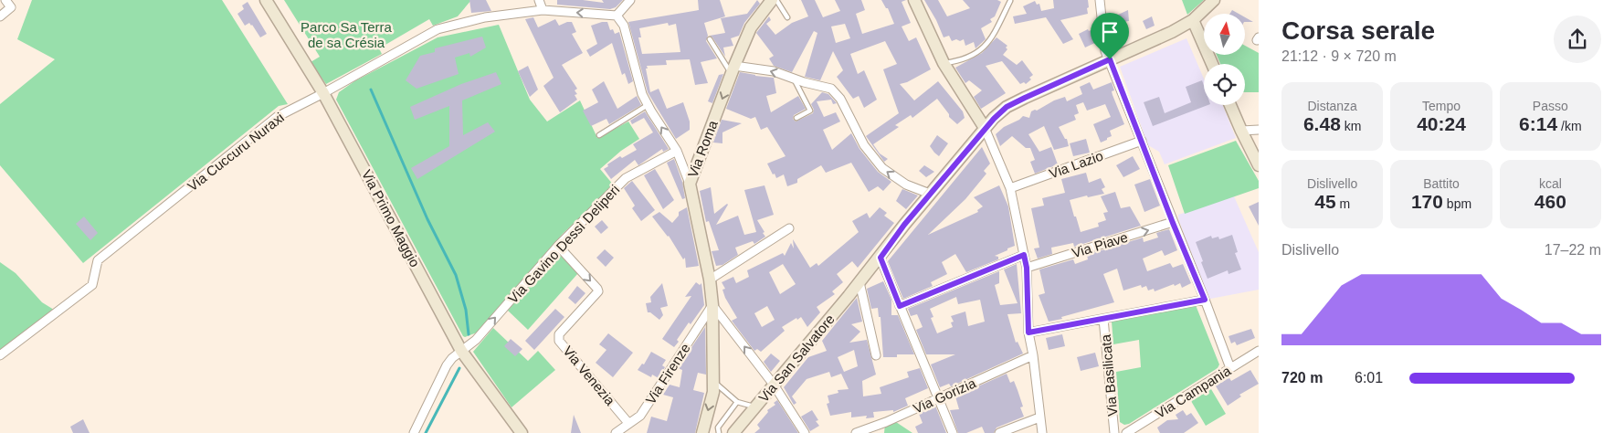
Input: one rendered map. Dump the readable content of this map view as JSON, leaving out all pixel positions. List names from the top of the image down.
{
  "streets": {
    "street": [
      "Via Roma",
      "Via Cuccuru Nuraxi",
      "Via Lazio",
      "Via Primo Maggio",
      "Via Gavino Dessì Deliperi",
      "Via Piave",
      "Via San Salvatore",
      "Via Firenze",
      "Via Venezia",
      "Via Basilicata",
      "Via Campania",
      "Via Gorizia"
    ]
  },
  "crossings": [
    ["Via Roma", "Via Firenze"],
    ["Via Cuccuru Nuraxi", "Via Primo Maggio"],
    ["Via Primo Maggio", "Via Gavino Dessì Deliperi"],
    ["Via Gavino Dessì Deliperi", "Via Venezia"],
    ["Via Firenze", "Via Venezia"]
  ],
  "one_way": ["Via Roma", "Via Gavino Dessì Deliperi", "Via Venezia"],
  "parks": ["Parco Sa Terra de sa Crésia"],
  "north": "top",
  "page": {
    "heading": ["Corsa serale", "21:12 · 9 × 720 m"],
    "stats": [
      ["Distanza", "6.48 km"],
      ["Tempo", "40:24"],
      ["Passo", "6:14 /km"],
      ["Dislivello", "45 m"],
      ["Battito", "170 bpm"],
      ["kcal", "460"]
    ],
    "chart": ["Dislivello", "17–22 m"],
    "list": [
      {
        "name": "720 m",
        "note": "6:01"
      }
    ]
  }
}
